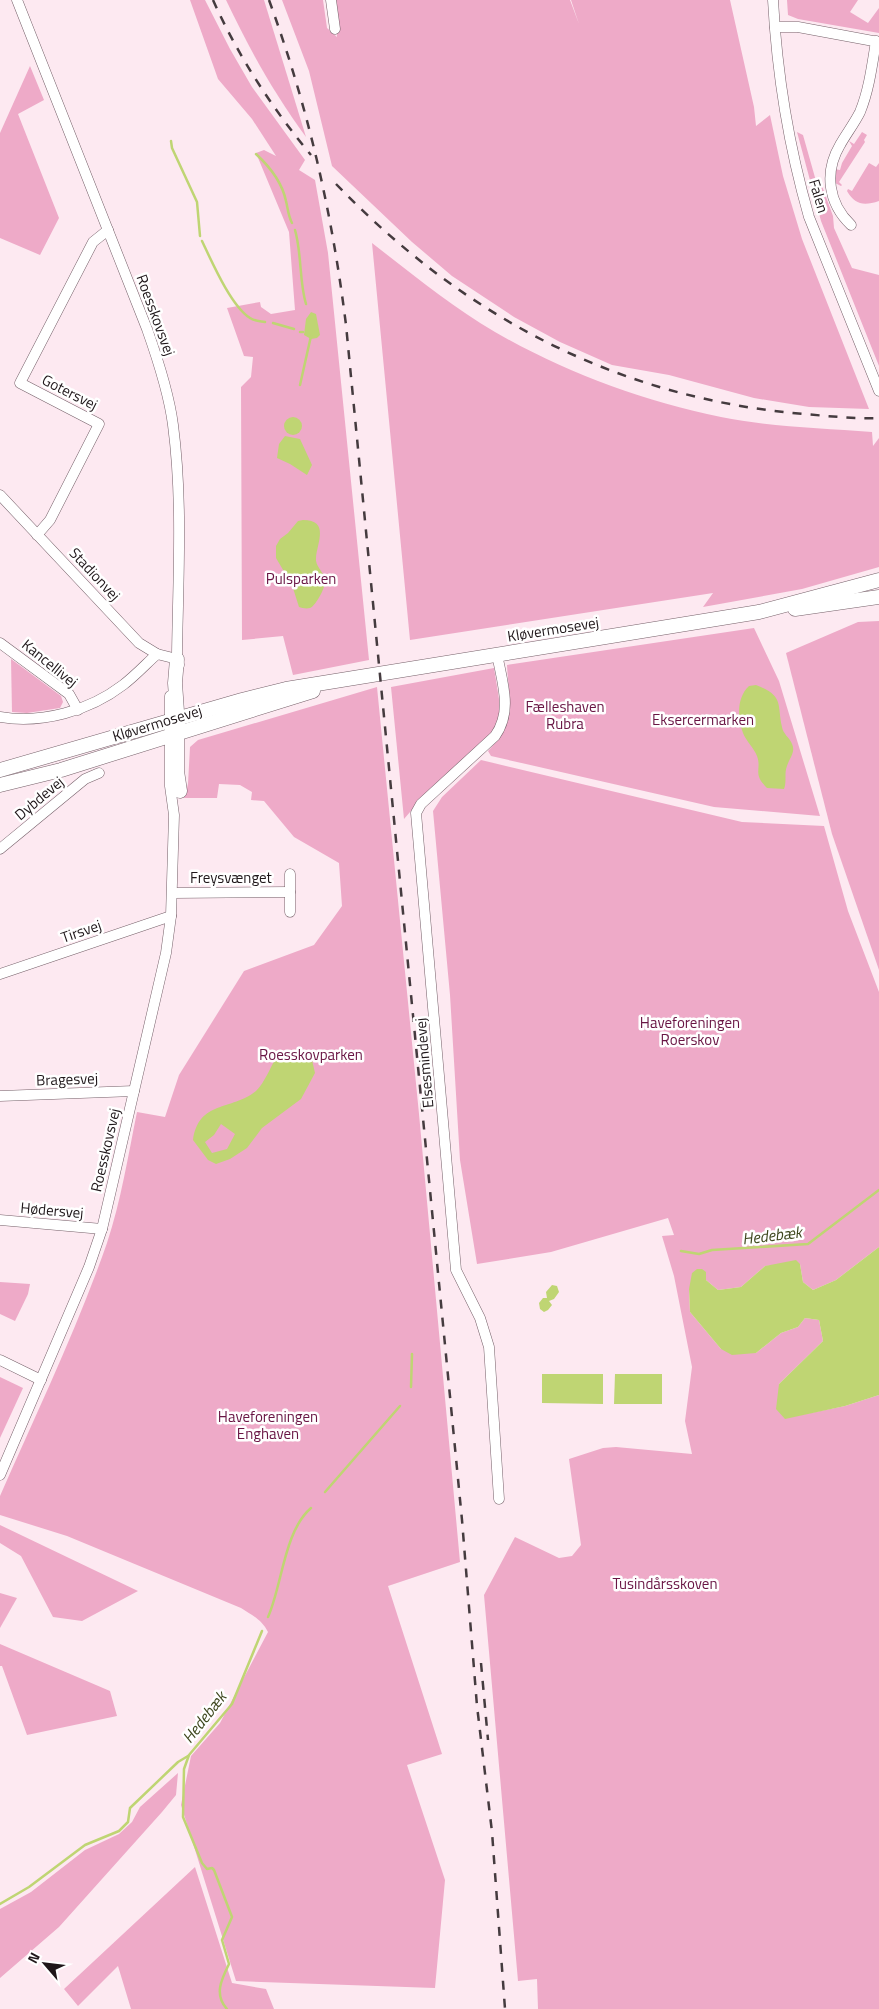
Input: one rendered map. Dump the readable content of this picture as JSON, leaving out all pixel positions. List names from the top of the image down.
{
  "streets": {
    "main road": ["Kløvermosevej"],
    "street": [
      "Falen",
      "Roesskovsvej",
      "Gotersvej",
      "Stadionvej",
      "Kancellivej",
      "Dybdevej",
      "Freysvænget",
      "Tirsvej",
      "Elsesmindevej",
      "Bragesvej",
      "Hødersvej"
    ]
  },
  "crossings": [
    ["Roesskovsvej", "Gotersvej"],
    ["Roesskovsvej", "Stadionvej"],
    ["Roesskovsvej", "Kløvermosevej"],
    ["Roesskovsvej", "Freysvænget"],
    ["Roesskovsvej", "Tirsvej"],
    ["Roesskovsvej", "Bragesvej"],
    ["Roesskovsvej", "Hødersvej"],
    ["Gotersvej", "Stadionvej"],
    ["Kløvermosevej", "Elsesmindevej"]
  ],
  "water": ["Hedebæk"],
  "parks": [
    "Pulsparken",
    "Fælleshaven Rubra",
    "Eksercermarken",
    "Haveforeningen Roerskov",
    "Roesskovparken",
    "Haveforeningen Enghaven",
    "Tusindårsskoven"
  ],
  "north": "top left"
}
